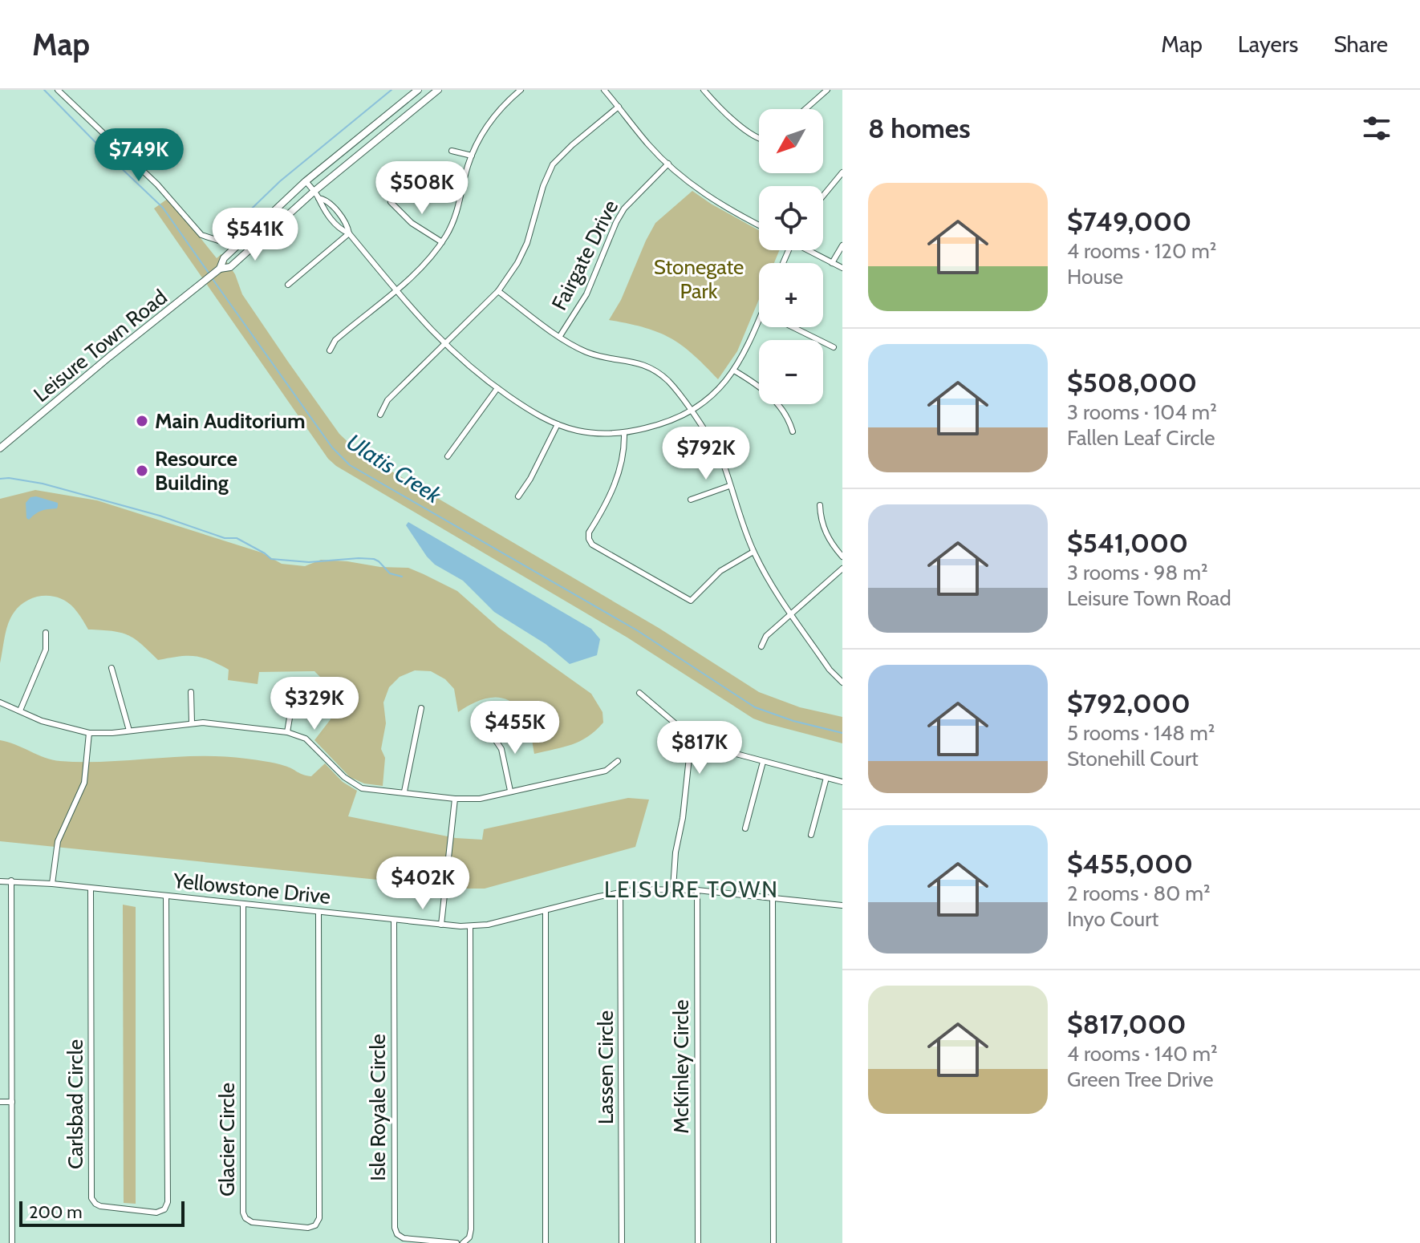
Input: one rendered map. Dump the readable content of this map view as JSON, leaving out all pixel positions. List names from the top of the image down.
{
  "streets": {
    "main road": ["Leisure Town Road"],
    "street": [
      "Fairgate Drive",
      "Yellowstone Drive",
      "McKinley Circle",
      "Lassen Circle",
      "Carlsbad Circle",
      "Isle Royale Circle",
      "Glacier Circle"
    ]
  },
  "crossings": [
    ["Yellowstone Drive", "McKinley Circle"],
    ["Yellowstone Drive", "Lassen Circle"],
    ["Yellowstone Drive", "Carlsbad Circle"],
    ["Yellowstone Drive", "Isle Royale Circle"],
    ["Yellowstone Drive", "Glacier Circle"]
  ],
  "districts": ["LEISURE TOWN"],
  "water": ["Ulatis Creek"],
  "parks": ["Stonegate Park"],
  "places": ["Main Auditorium", "Resource Building"],
  "scale_bar": "200 m",
  "north": "bottom left",
  "page": {
    "header": "Map",
    "nav": ["Map", "Layers", "Share"],
    "heading": "8 homes",
    "map_buttons": ["+", "−"],
    "price": [
      "$749K",
      "$508K",
      "$541K",
      "$792K",
      "$329K",
      "$455K",
      "$817K",
      "$402K"
    ],
    "list": [
      {
        "name": "$749,000",
        "note": "4 rooms · 120 m² · House"
      },
      {
        "name": "$508,000",
        "note": "3 rooms · 104 m² · Fallen Leaf Circle"
      },
      {
        "name": "$541,000",
        "note": "3 rooms · 98 m² · Leisure Town Road"
      },
      {
        "name": "$792,000",
        "note": "5 rooms · 148 m² · Stonehill Court"
      },
      {
        "name": "$455,000",
        "note": "2 rooms · 80 m² · Inyo Court"
      },
      {
        "name": "$817,000",
        "note": "4 rooms · 140 m² · Green Tree Drive"
      }
    ],
    "scale": "200 m"
  }
}
